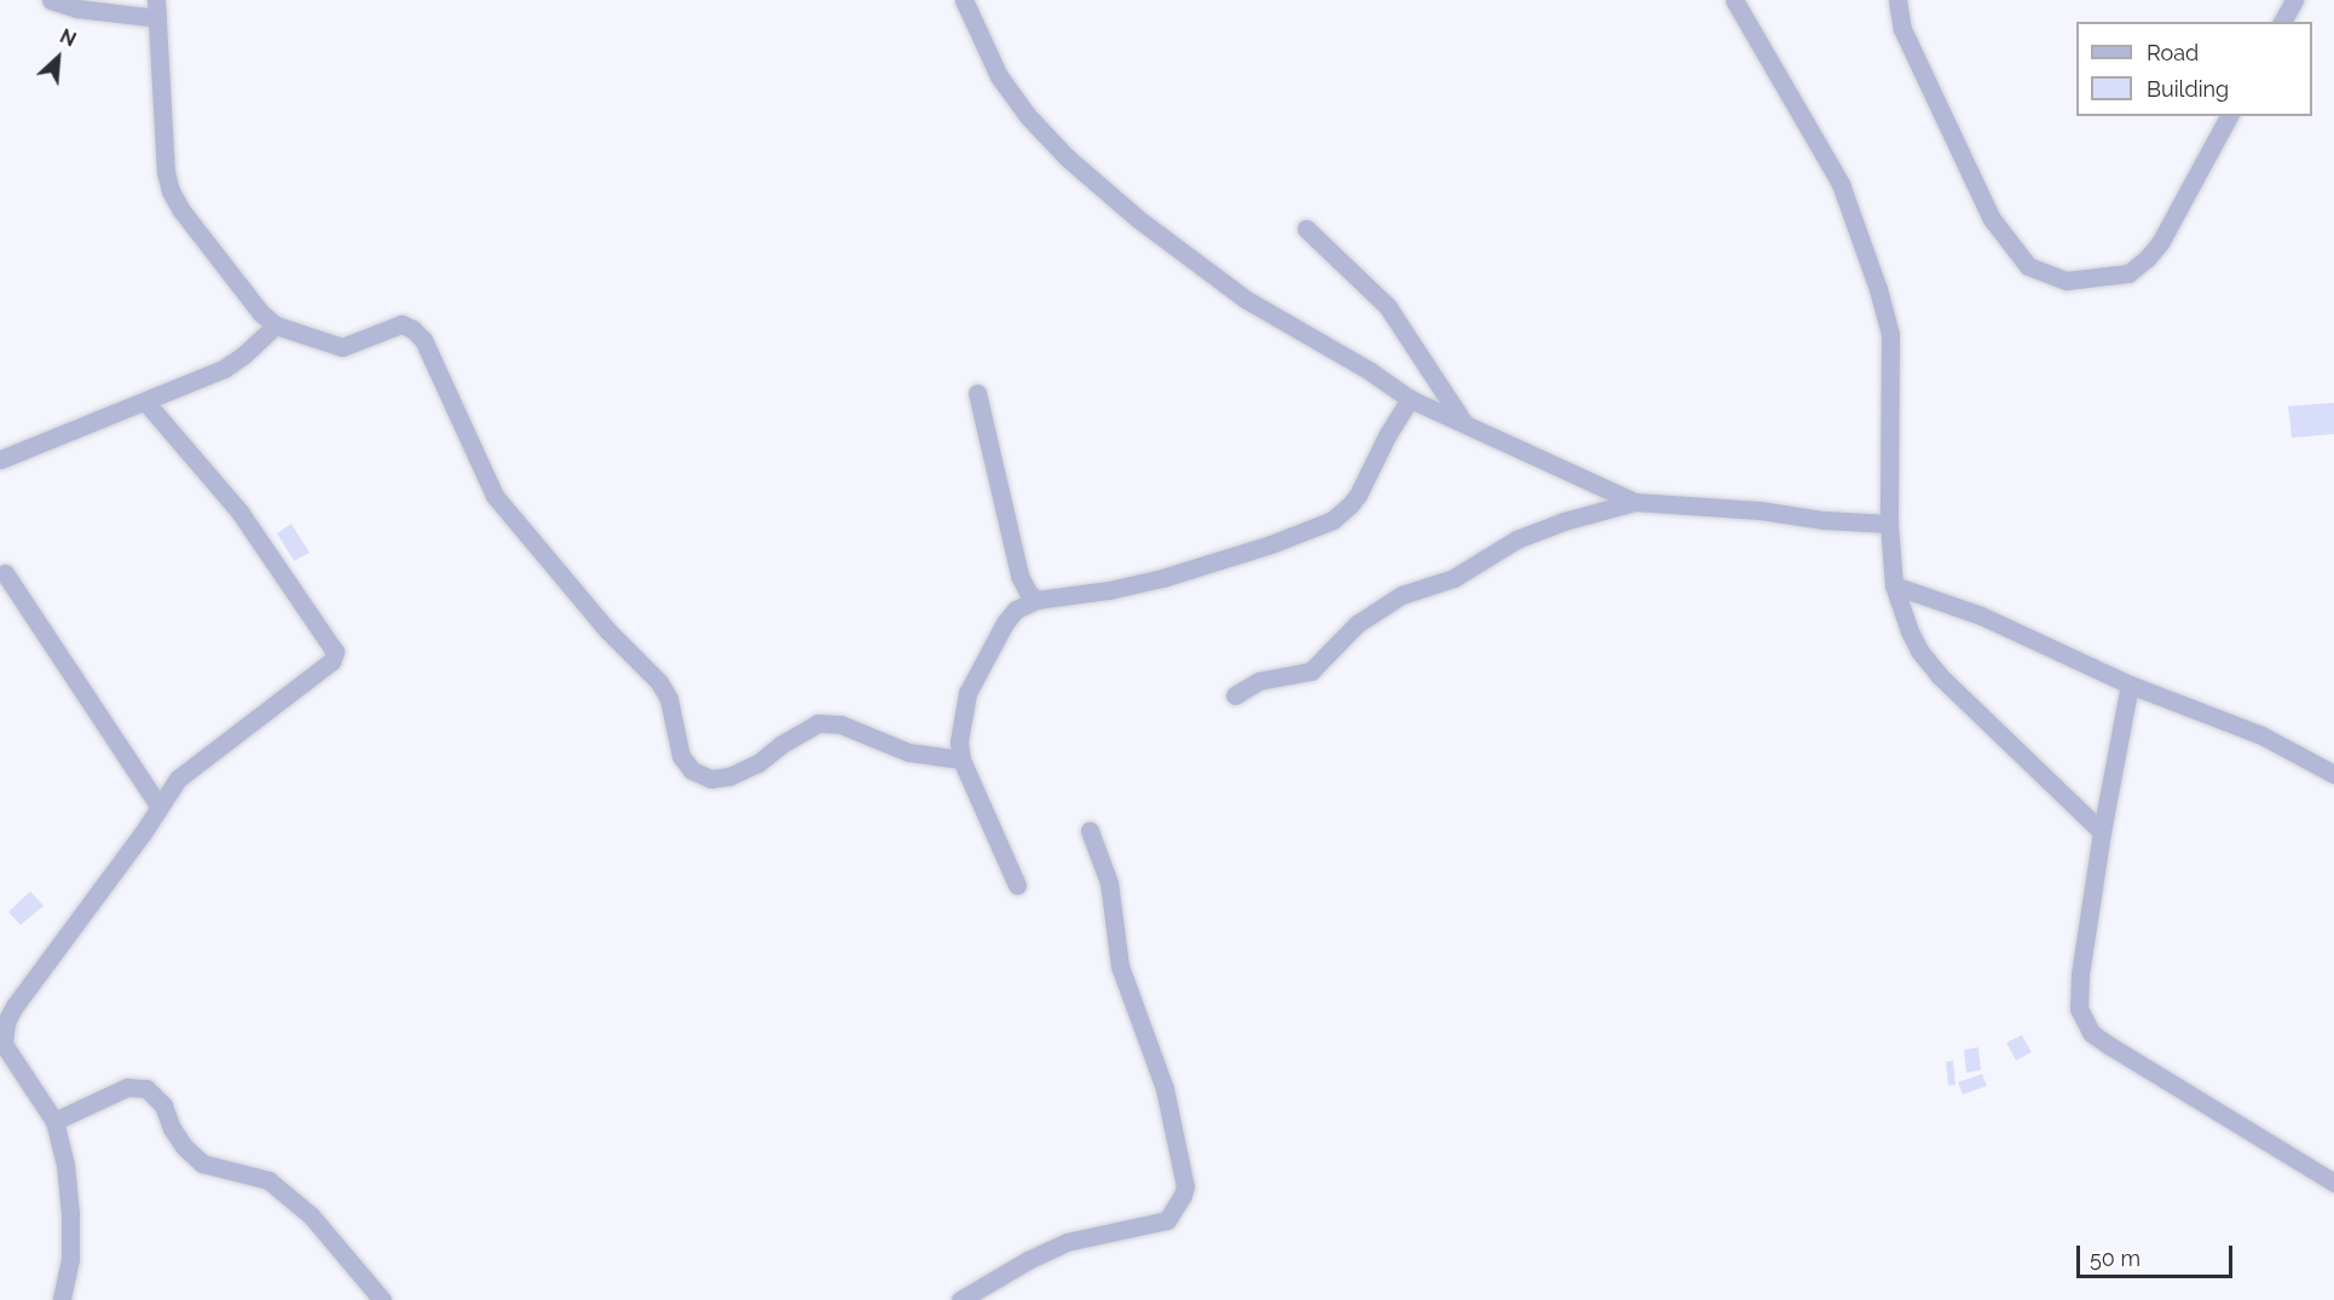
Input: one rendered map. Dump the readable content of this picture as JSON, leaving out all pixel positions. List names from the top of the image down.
{
  "legend": ["Road", "Building"],
  "scale_bar": "50 m",
  "north": "top right"
}
